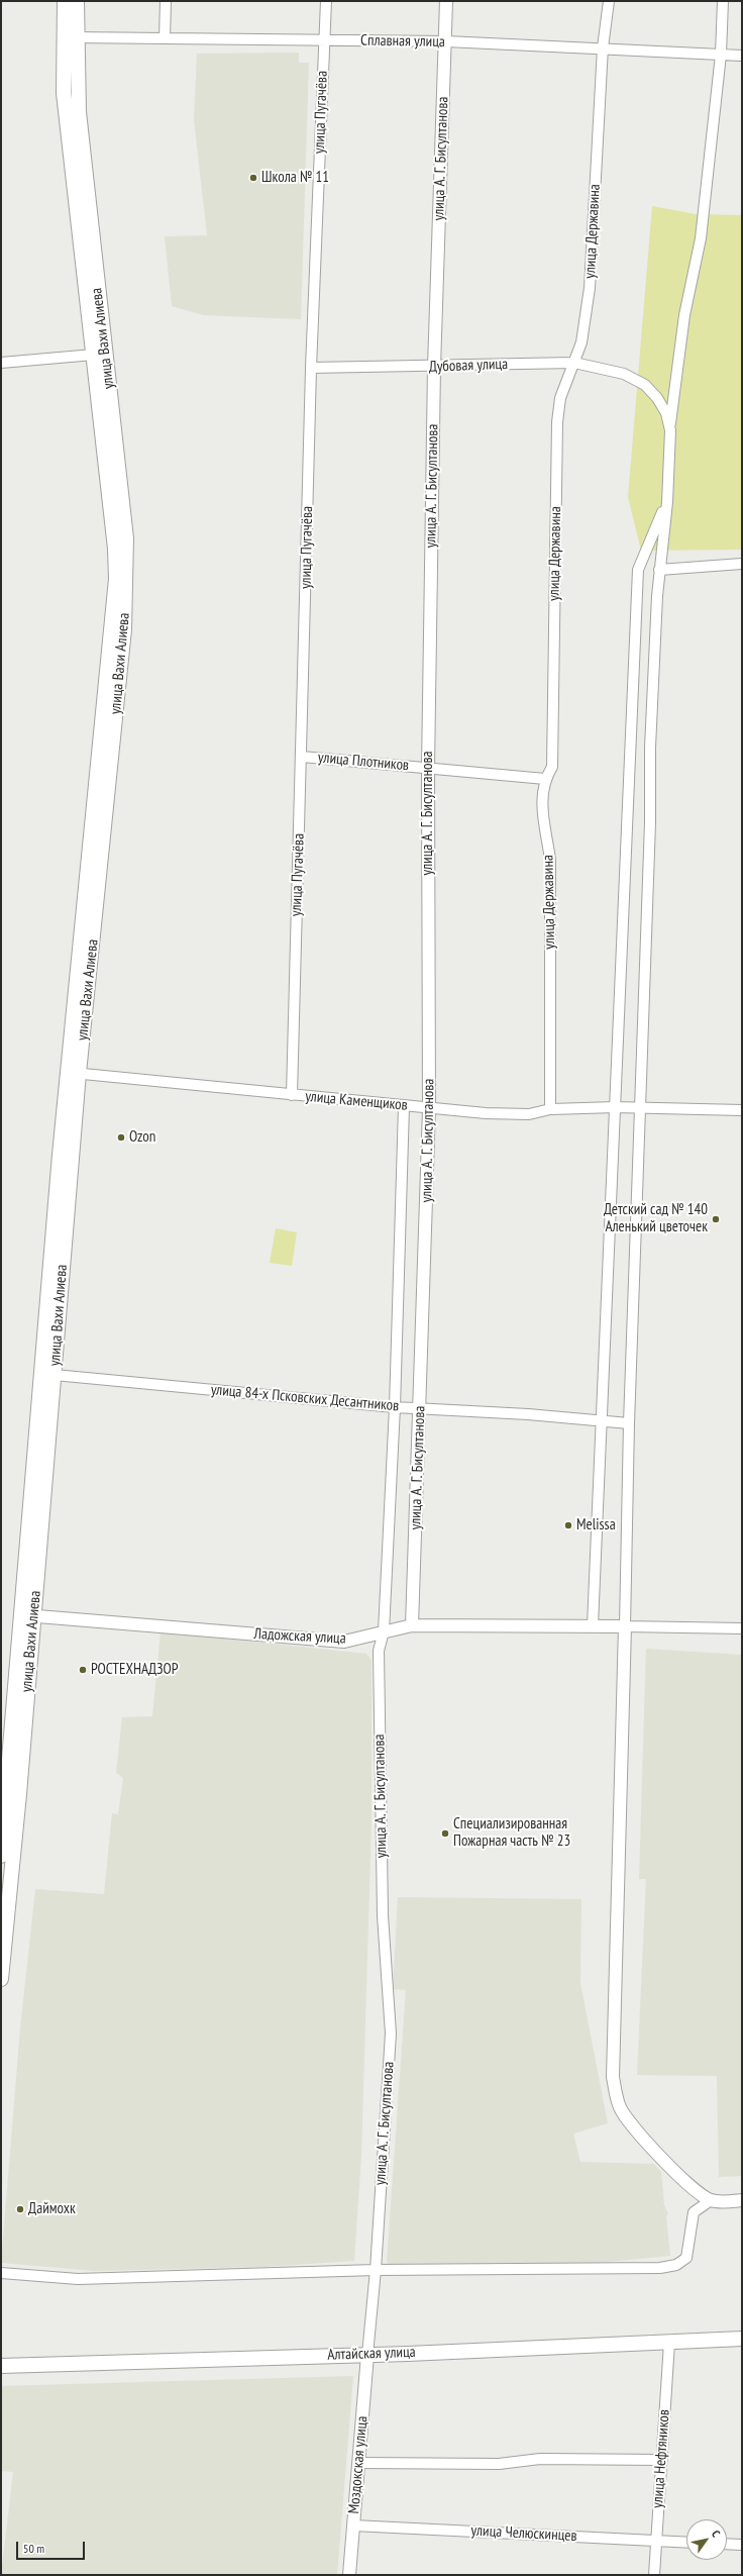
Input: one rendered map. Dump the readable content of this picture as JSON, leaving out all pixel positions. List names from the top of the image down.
{
  "streets": {
    "main road": ["улица Вахи Алиева", "Алтайская улица"],
    "street": [
      "Сплавная улица",
      "улица Пугачёва",
      "улица А. Г. Бисултанова",
      "улица Державина",
      "Дубовая улица",
      "улица Плотников",
      "улица Каменщиков",
      "улица 84-х Псковских Десантников",
      "Ладожская улица",
      "улица Нефтяников",
      "Моздокская улица",
      "улица Челюскинцев"
    ]
  },
  "crossings": [
    ["Сплавная улица", "улица Пугачёва"],
    ["Сплавная улица", "улица А. Г. Бисултанова"],
    ["Сплавная улица", "улица Державина"],
    ["Сплавная улица", "улица Вахи Алиева"],
    ["улица Пугачёва", "Дубовая улица"],
    ["улица Пугачёва", "улица Плотников"],
    ["улица Пугачёва", "улица Каменщиков"],
    ["улица А. Г. Бисултанова", "Дубовая улица"],
    ["улица А. Г. Бисултанова", "улица Плотников"],
    ["улица А. Г. Бисултанова", "улица Каменщиков"],
    ["улица А. Г. Бисултанова", "улица 84-х Псковских Десантников"],
    ["улица А. Г. Бисултанова", "Ладожская улица"],
    ["улица А. Г. Бисултанова", "Алтайская улица"],
    ["улица А. Г. Бисултанова", "Моздокская улица"],
    ["улица Державина", "Дубовая улица"],
    ["улица Державина", "улица Плотников"],
    ["улица Державина", "улица Каменщиков"],
    ["улица Вахи Алиева", "улица Каменщиков"],
    ["улица Вахи Алиева", "улица 84-х Псковских Десантников"],
    ["улица Вахи Алиева", "Ладожская улица"],
    ["Алтайская улица", "улица Нефтяников"],
    ["Алтайская улица", "Моздокская улица"],
    ["улица Нефтяников", "улица Челюскинцев"],
    ["Моздокская улица", "улица Челюскинцев"]
  ],
  "places": [
    "Школа № 11",
    "Ozon",
    "Детский сад № 140 Аленький цветочек",
    "Melissa",
    "РОСТЕХНАДЗОР",
    "Специализированная Пожарная часть № 23",
    "Даймохк"
  ],
  "scale_bar": "50 m",
  "north": "top right"
}
